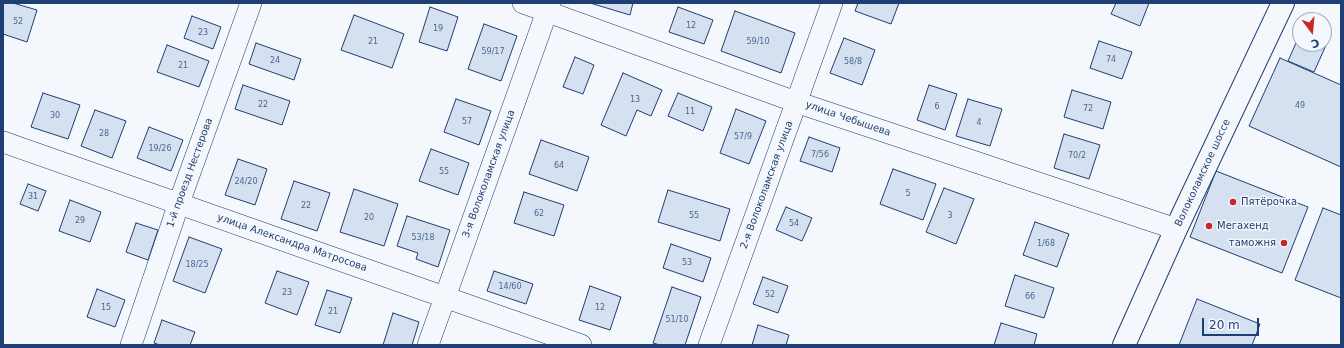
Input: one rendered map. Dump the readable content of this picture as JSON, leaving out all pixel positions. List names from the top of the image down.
{
  "streets": {
    "main road": ["Волоколамское шоссе"],
    "street": [
      "улица Чебышева",
      "1-й проезд Нестерова",
      "3-я Волоколамская улица",
      "2-я Волоколамская улица",
      "улица Александра Матросова"
    ]
  },
  "crossings": [
    ["улица Чебышева", "Волоколамское шоссе"],
    ["улица Чебышева", "3-я Волоколамская улица"],
    ["улица Чебышева", "2-я Волоколамская улица"],
    ["1-й проезд Нестерова", "улица Александра Матросова"],
    ["3-я Волоколамская улица", "улица Александра Матросова"]
  ],
  "places": ["Пятёрочка", "Мегахенд", "таможня"],
  "house_numbers": [
    "52",
    "12",
    "19",
    "23",
    "21",
    "59/10",
    "59/17",
    "74",
    "24",
    "58/8",
    "21",
    "13",
    "22",
    "49",
    "6",
    "72",
    "11",
    "30",
    "57",
    "4",
    "28",
    "57/9",
    "19/26",
    "7/56",
    "70/2",
    "64",
    "55",
    "24/20",
    "5",
    "31",
    "22",
    "62",
    "55",
    "3",
    "20",
    "29",
    "54",
    "53/18",
    "1/68",
    "53",
    "18/25",
    "14/60",
    "23",
    "52",
    "66",
    "15",
    "12",
    "21",
    "51/10"
  ],
  "scale_bar": "20 m",
  "north": "bottom"
}
